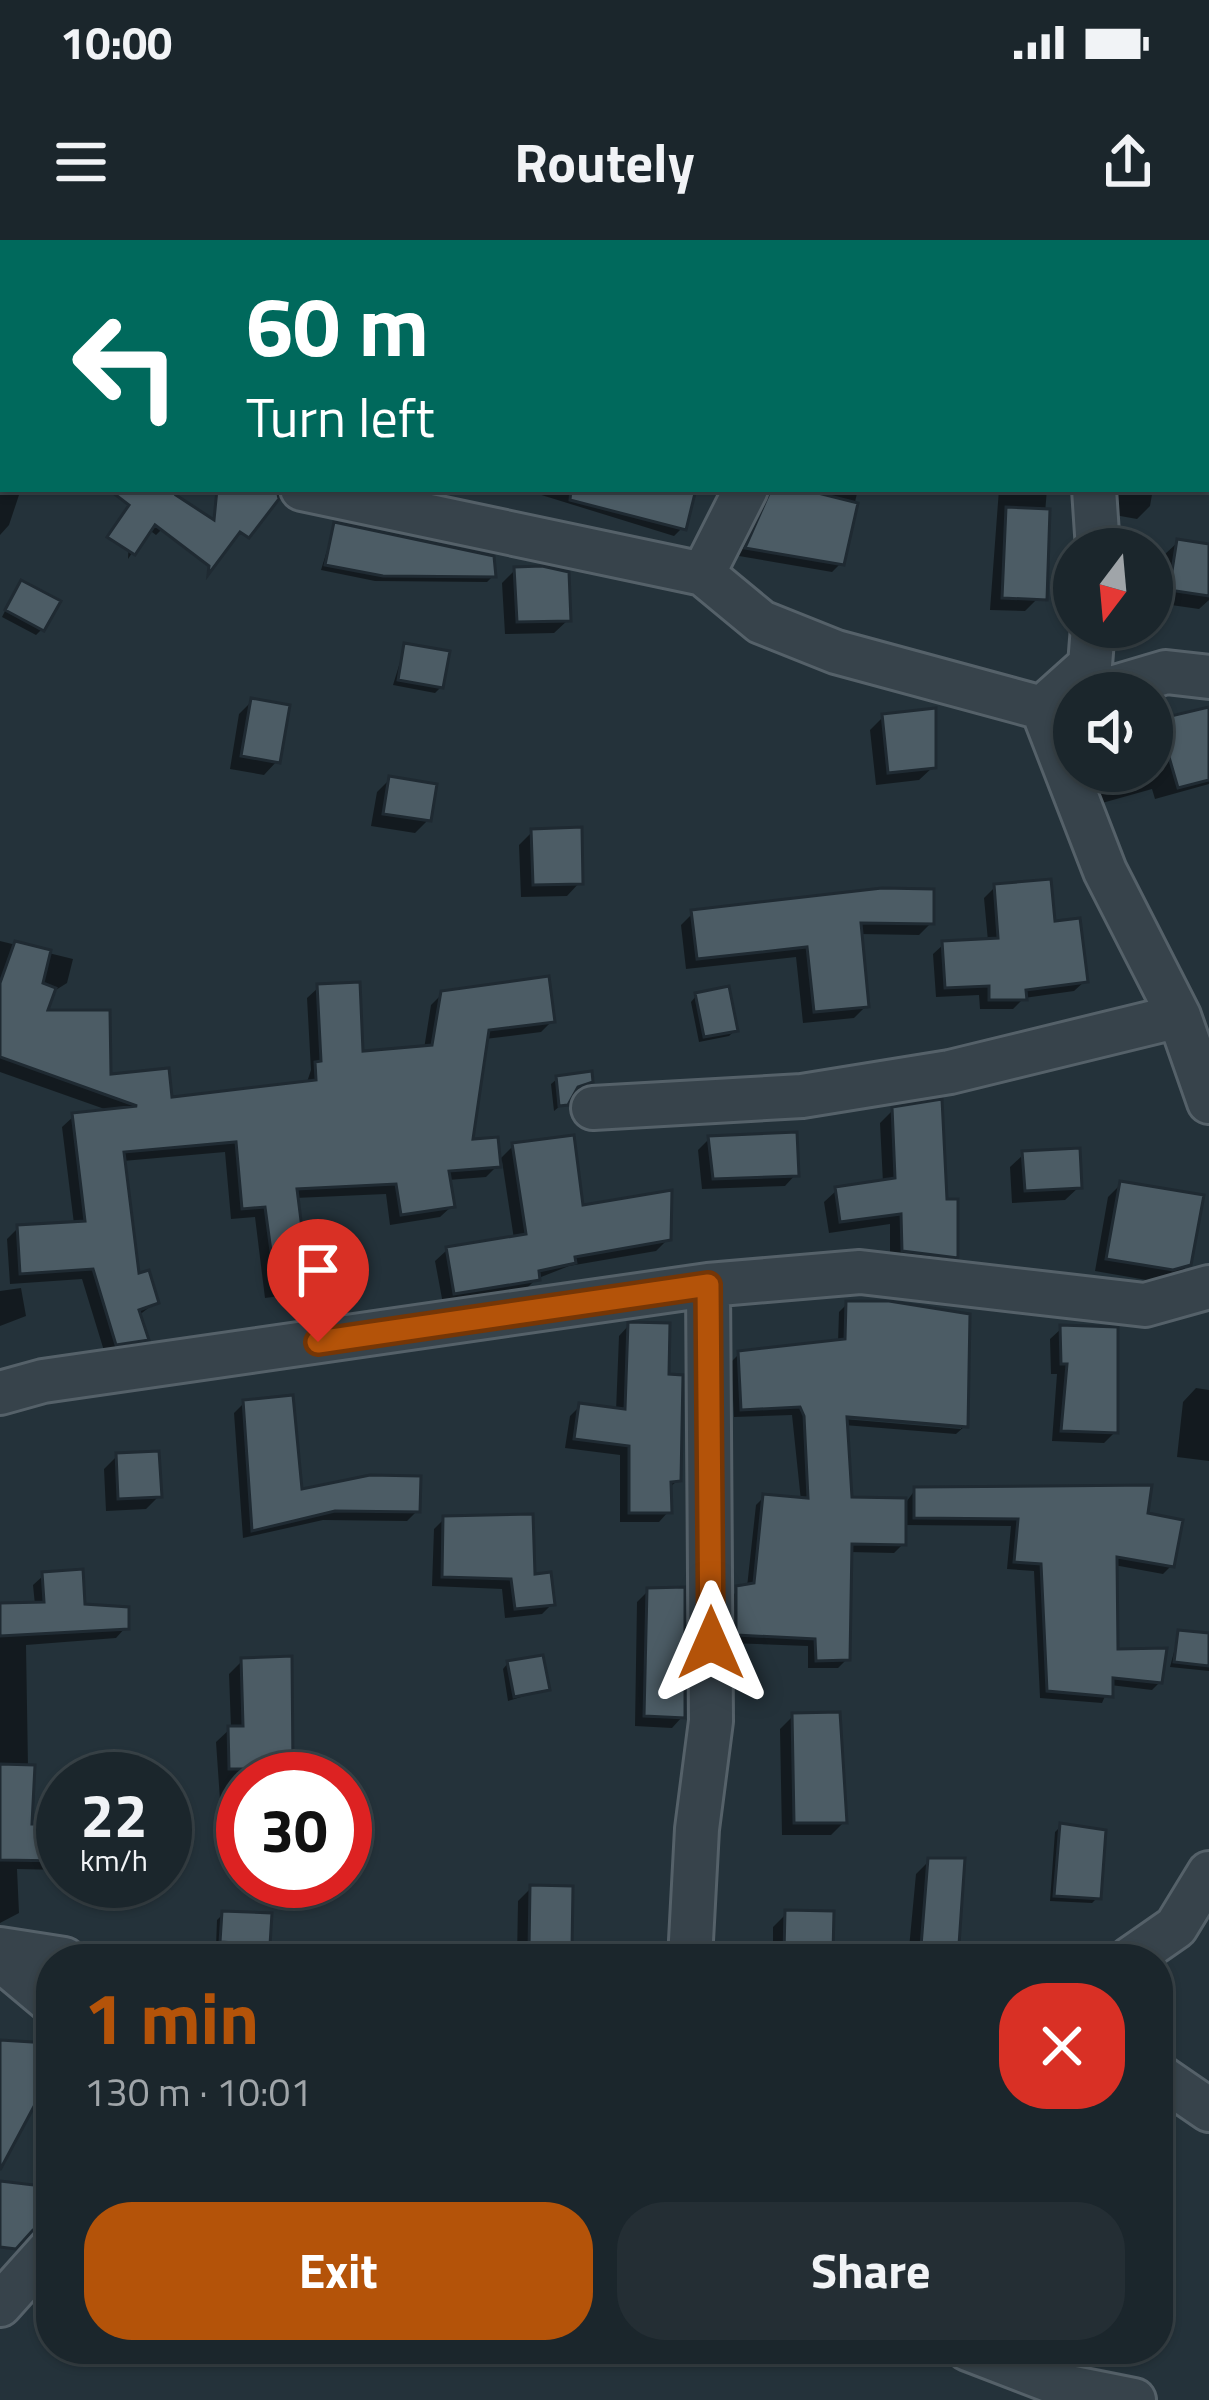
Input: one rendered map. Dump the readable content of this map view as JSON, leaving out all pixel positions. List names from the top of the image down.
{
  "north": "bottom",
  "page": {
    "status": "10:00",
    "header": "Routely",
    "turn": ["60 m", "Turn left"],
    "speed": "22 km/h",
    "limit": "30",
    "heading": ["1 min", "130 m · 10:01"],
    "buttons": ["Exit", "Share"]
  }
}
